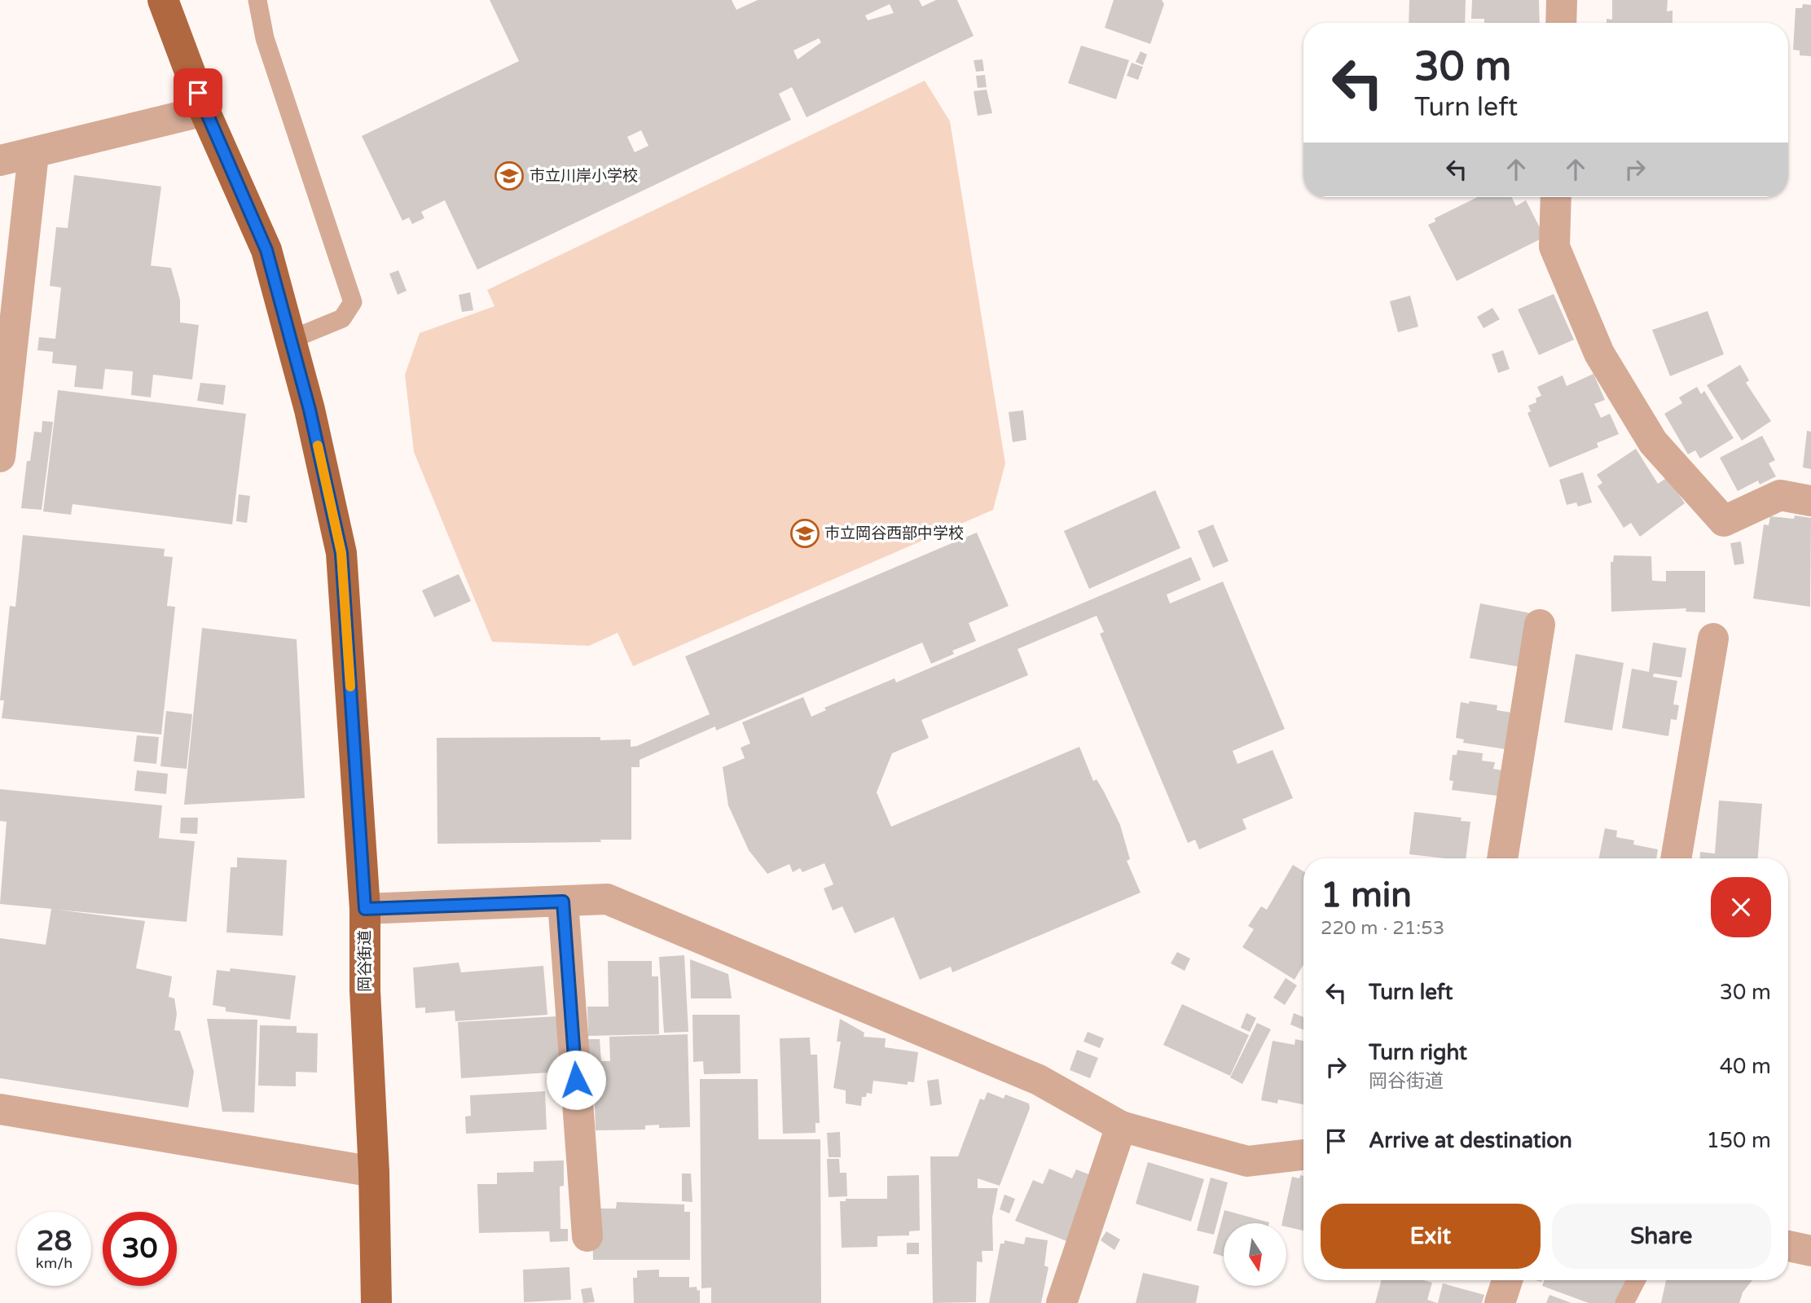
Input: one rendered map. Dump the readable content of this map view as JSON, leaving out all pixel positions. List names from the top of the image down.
{
  "streets": {
    "main road": ["岡谷街道"]
  },
  "places": {
    "school or university": ["市立川岸小学校", "市立岡谷西部中学校"]
  },
  "north": "bottom",
  "page": {
    "turn": ["30 m", "Turn left"],
    "heading": ["1 min", "220 m · 21:53"],
    "list": [
      {
        "name": "Turn left",
        "value": "30 m"
      },
      {
        "name": "Turn right",
        "note": "岡谷街道",
        "value": "40 m"
      },
      {
        "name": "Arrive at destination",
        "value": "150 m"
      }
    ],
    "buttons": ["Exit", "Share"],
    "speed": "28 km/h",
    "limit": "30"
  }
}
